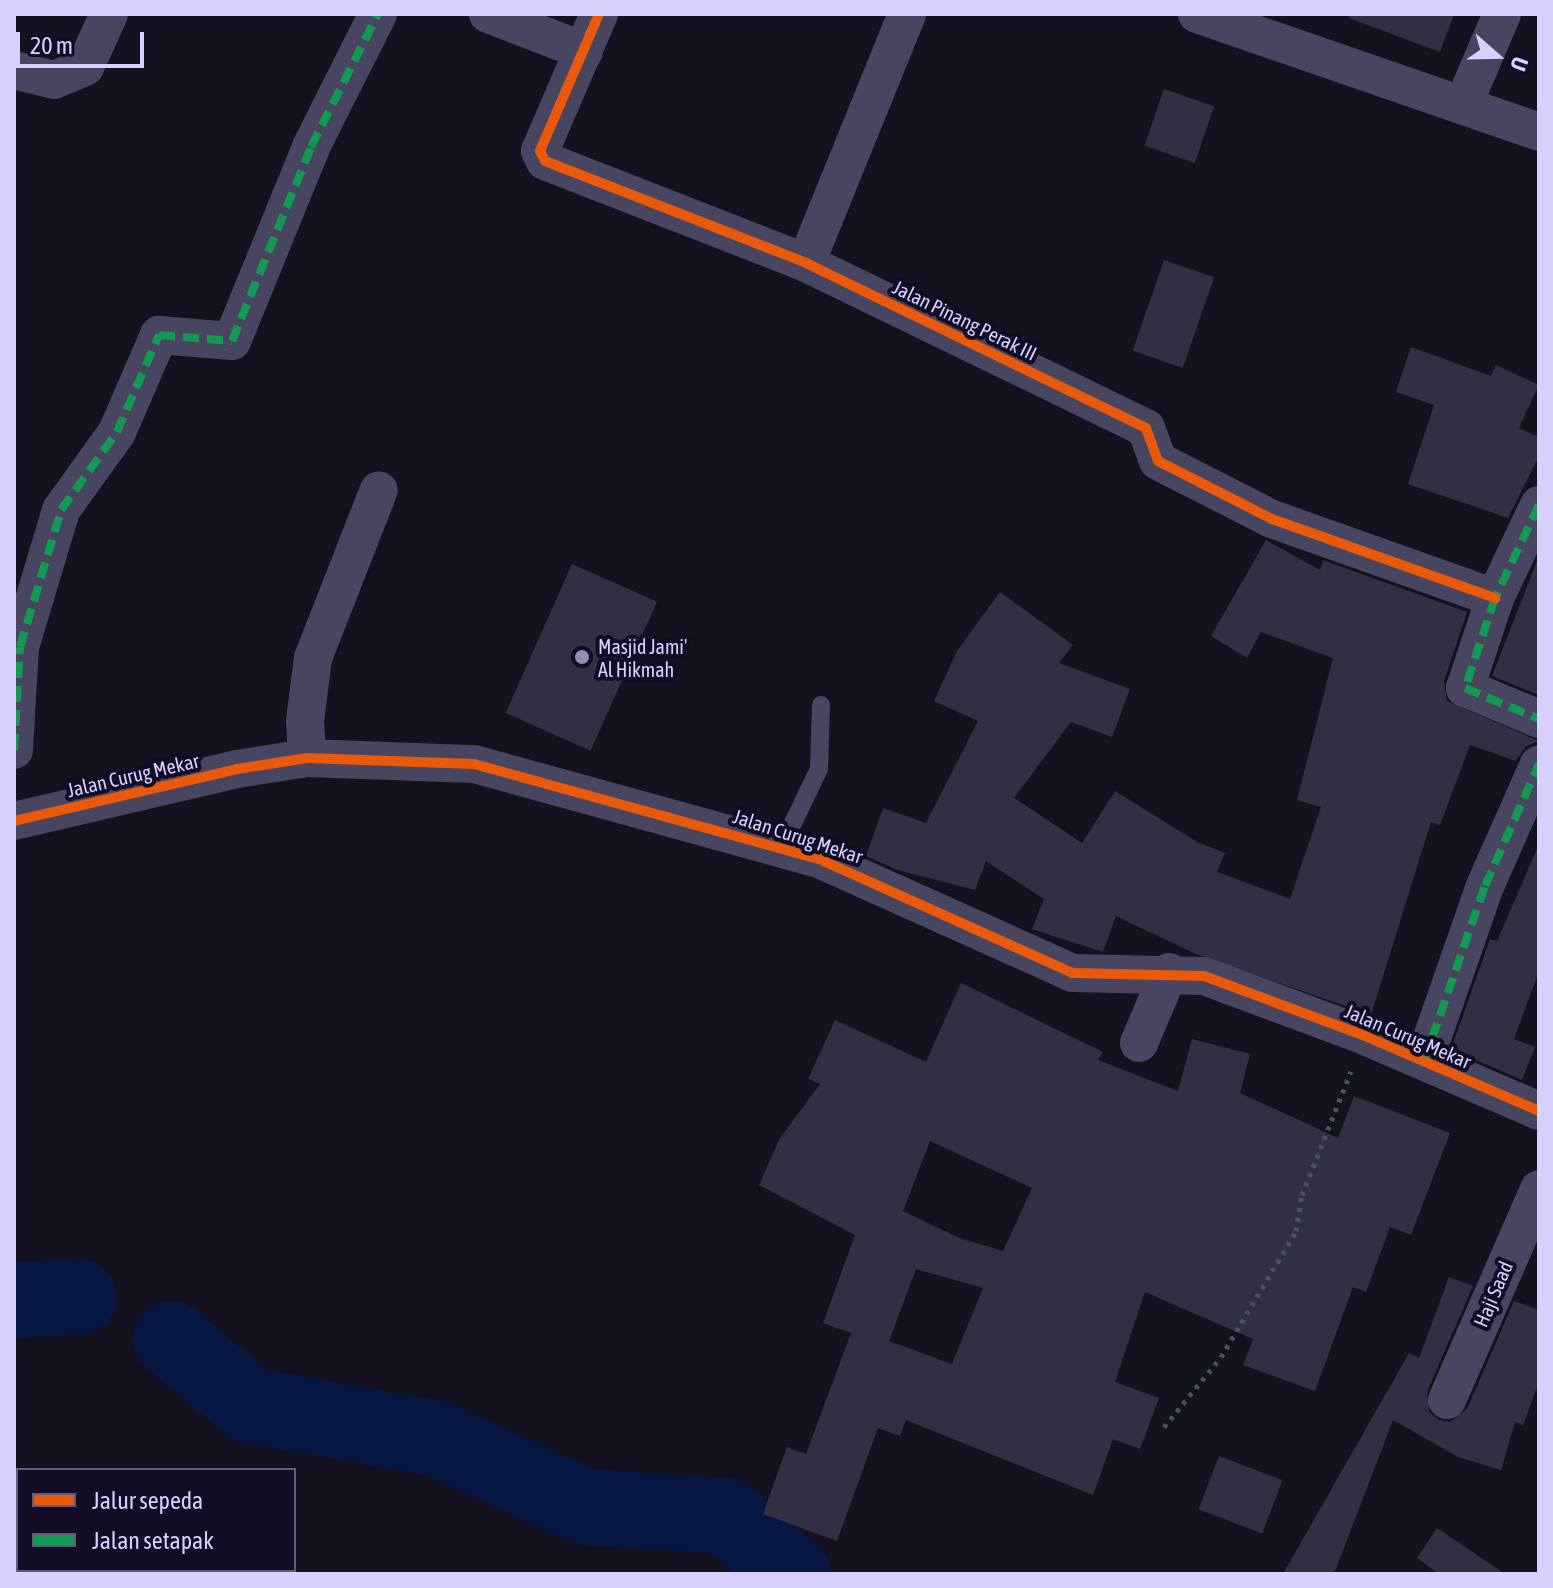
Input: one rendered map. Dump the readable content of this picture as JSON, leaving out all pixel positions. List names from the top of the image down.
{
  "streets": {
    "street": ["Jalan Pinang Perak III", "Jalan Curug Mekar", "Haji Saad"]
  },
  "places": ["Masjid Jami' Al Hikmah"],
  "legend": ["Jalur sepeda", "Jalan setapak"],
  "scale_bar": "20 m",
  "north": "right"
}
